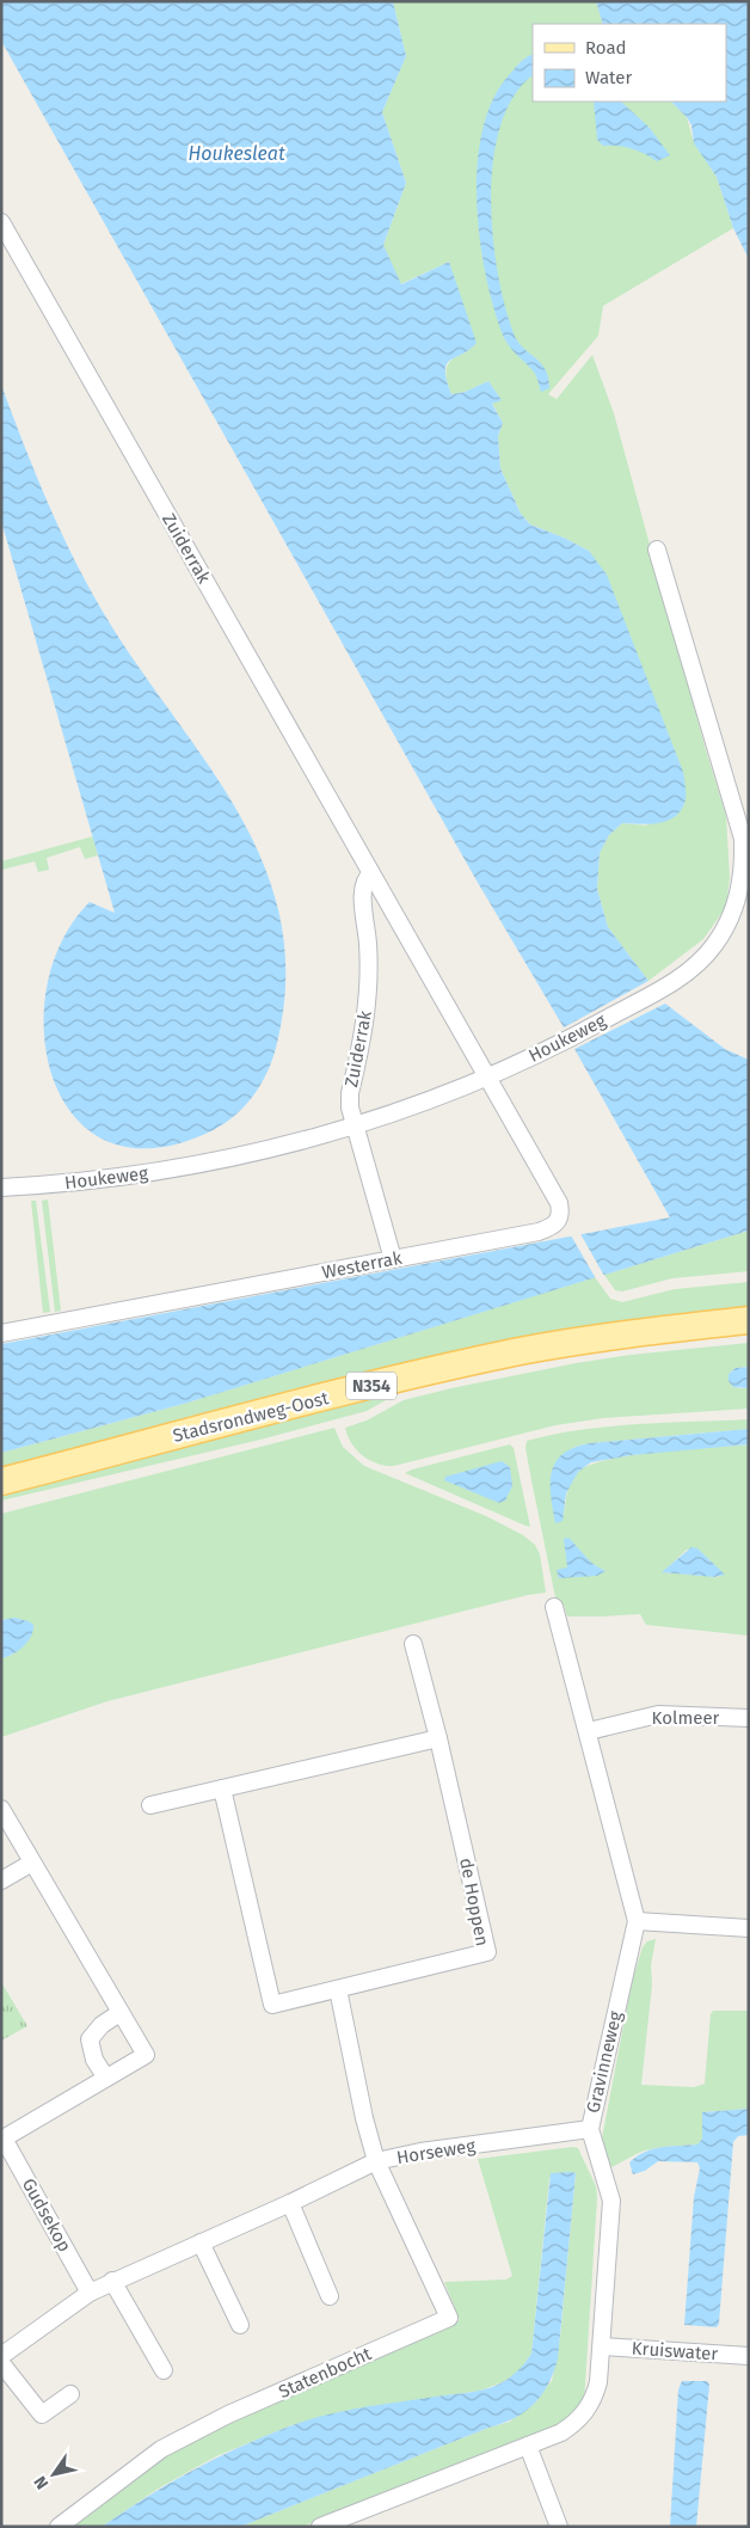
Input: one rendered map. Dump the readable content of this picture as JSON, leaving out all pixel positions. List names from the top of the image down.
{
  "streets": {
    "main road": ["N354", "Stadsrondweg-Oost"],
    "street": [
      "Zuiderrak",
      "Houkeweg",
      "Westerrak",
      "Kolmeer",
      "de Hoppen",
      "Gravinneweg",
      "Horseweg",
      "Gudsekop",
      "Kruiswater",
      "Statenbocht"
    ]
  },
  "crossings": [
    ["Zuiderrak", "Houkeweg"],
    ["Zuiderrak", "Westerrak"],
    ["Houkeweg", "Westerrak"],
    ["Kolmeer", "Gravinneweg"],
    ["Gravinneweg", "Horseweg"],
    ["Gravinneweg", "Kruiswater"],
    ["Horseweg", "Gudsekop"],
    ["Horseweg", "Statenbocht"]
  ],
  "water": ["Houkesleat"],
  "legend": ["Road", "Water"],
  "north": "bottom left"
}
